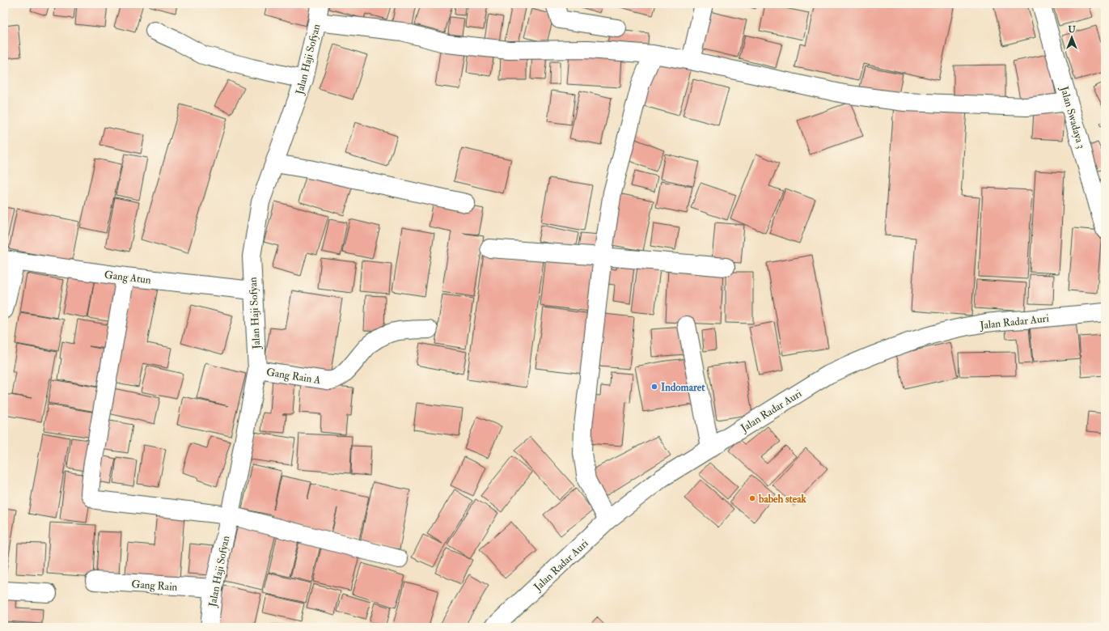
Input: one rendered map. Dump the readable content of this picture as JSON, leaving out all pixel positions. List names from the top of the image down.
{
  "streets": {
    "street": [
      "Jalan Haji Sofyan",
      "Jalan Swadaya 3",
      "Gang Atun",
      "Jalan Radar Auri",
      "Gang Rain A",
      "Gang Rain"
    ]
  },
  "crossings": [
    ["Jalan Haji Sofyan", "Gang Atun"],
    ["Jalan Haji Sofyan", "Gang Rain A"],
    ["Jalan Haji Sofyan", "Gang Rain"]
  ],
  "places": ["Indomaret", "babeh steak"],
  "north": "top"
}
